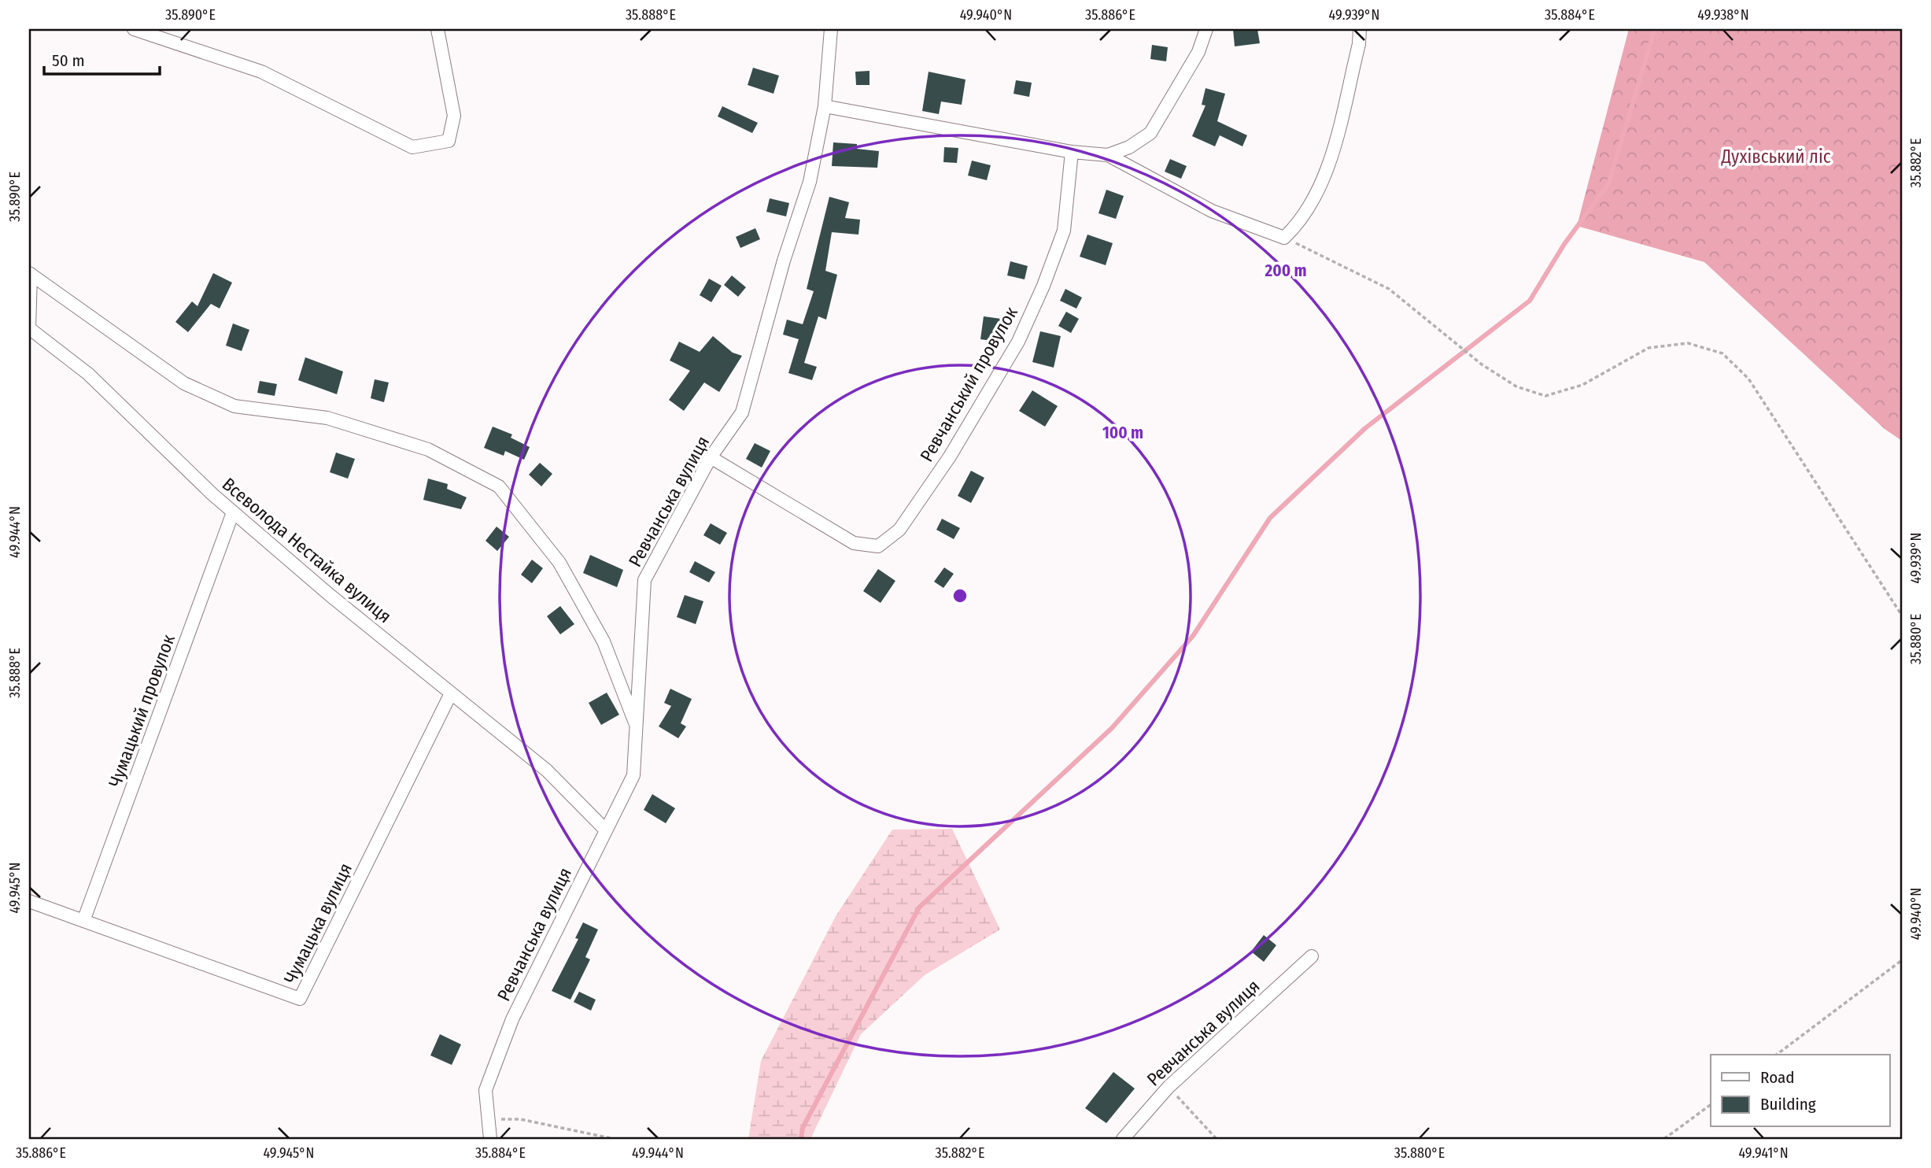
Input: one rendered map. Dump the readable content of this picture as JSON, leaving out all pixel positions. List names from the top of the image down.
{
  "streets": {
    "street": [
      "Ревчанський провулок",
      "Ревчанська вулиця",
      "Всеволода Нестайка вулиця",
      "Чумацький провулок",
      "Чумацька вулиця"
    ]
  },
  "crossings": [
    ["Ревчанський провулок", "Ревчанська вулиця"],
    ["Ревчанська вулиця", "Всеволода Нестайка вулиця"],
    ["Всеволода Нестайка вулиця", "Чумацький провулок"],
    ["Всеволода Нестайка вулиця", "Чумацька вулиця"],
    ["Чумацький провулок", "Чумацька вулиця"]
  ],
  "parks": ["Духівський ліс"],
  "legend": ["Road", "Building"],
  "scale_bar": "50 m",
  "coordinates": [
    "35.890°E",
    "35.888°E",
    "49.940°N",
    "35.886°E",
    "49.939°N",
    "35.884°E",
    "49.938°N",
    "35.882°E",
    "49.944°N",
    "35.880°E",
    "49.945°N",
    "49.941°N"
  ],
  "rings": ["200 m", "100 m"]
}
